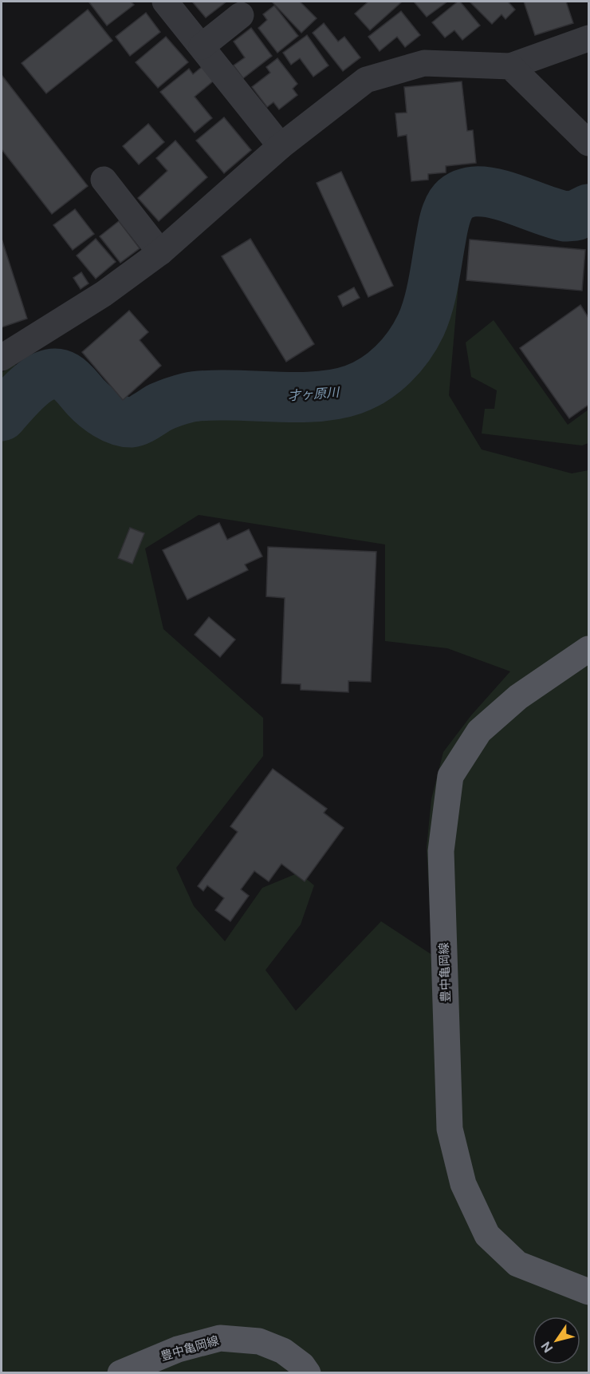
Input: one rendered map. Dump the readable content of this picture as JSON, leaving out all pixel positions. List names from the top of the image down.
{
  "streets": {
    "main road": ["豊中亀岡線"]
  },
  "water": ["才ヶ原川"],
  "north": "bottom left"
}
